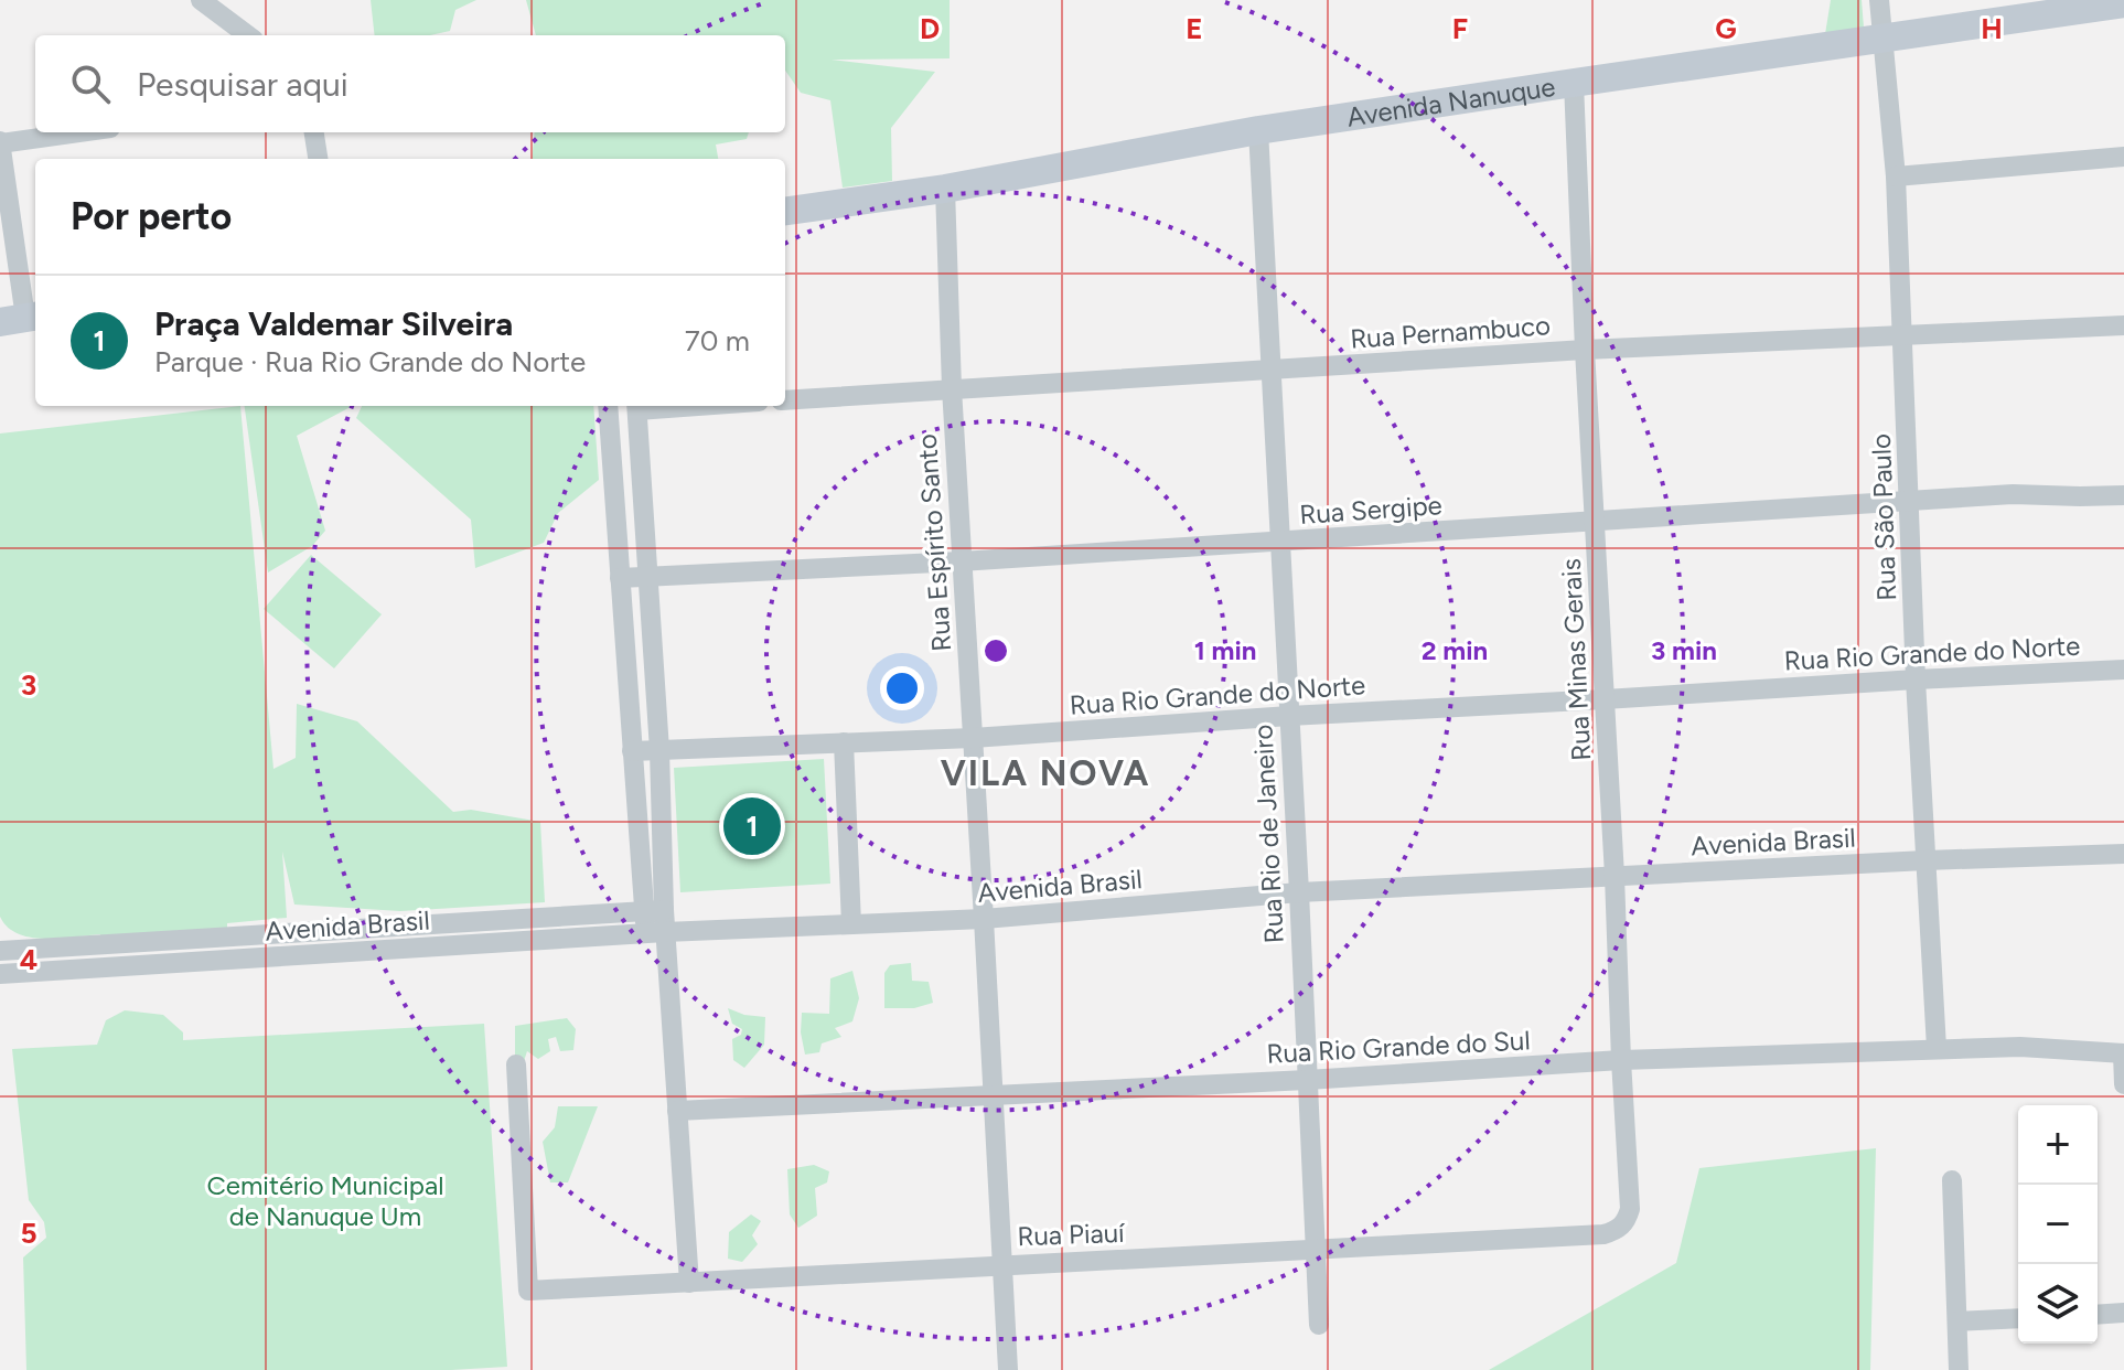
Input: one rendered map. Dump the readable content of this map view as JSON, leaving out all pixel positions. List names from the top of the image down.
{
  "streets": {
    "main road": ["Avenida Nanuque"],
    "street": [
      "Rua Pernambuco",
      "Rua Sergipe",
      "Rua São Paulo",
      "Rua Espírito Santo",
      "Rua Rio Grande do Norte",
      "Rua Minas Gerais",
      "Rua Rio de Janeiro",
      "Avenida Brasil",
      "Rua Rio Grande do Sul",
      "Rua Piauí"
    ]
  },
  "crossings": [
    ["Avenida Nanuque", "Rua São Paulo"],
    ["Avenida Nanuque", "Rua Espírito Santo"],
    ["Avenida Nanuque", "Rua Minas Gerais"],
    ["Avenida Nanuque", "Rua Rio de Janeiro"],
    ["Rua Pernambuco", "Rua São Paulo"],
    ["Rua Pernambuco", "Rua Espírito Santo"],
    ["Rua Pernambuco", "Rua Minas Gerais"],
    ["Rua Pernambuco", "Rua Rio de Janeiro"],
    ["Rua Sergipe", "Rua São Paulo"],
    ["Rua Sergipe", "Rua Espírito Santo"],
    ["Rua Sergipe", "Rua Minas Gerais"],
    ["Rua Sergipe", "Rua Rio de Janeiro"],
    ["Rua São Paulo", "Rua Rio Grande do Norte"],
    ["Rua São Paulo", "Avenida Brasil"],
    ["Rua São Paulo", "Rua Rio Grande do Sul"],
    ["Rua Espírito Santo", "Rua Rio Grande do Norte"],
    ["Rua Espírito Santo", "Avenida Brasil"],
    ["Rua Espírito Santo", "Rua Rio Grande do Sul"],
    ["Rua Espírito Santo", "Rua Piauí"],
    ["Rua Rio Grande do Norte", "Rua Minas Gerais"],
    ["Rua Rio Grande do Norte", "Rua Rio de Janeiro"],
    ["Rua Minas Gerais", "Avenida Brasil"],
    ["Rua Minas Gerais", "Rua Rio Grande do Sul"],
    ["Rua Minas Gerais", "Rua Piauí"],
    ["Rua Rio de Janeiro", "Avenida Brasil"],
    ["Rua Rio de Janeiro", "Rua Rio Grande do Sul"],
    ["Rua Rio de Janeiro", "Rua Piauí"]
  ],
  "districts": ["VILA NOVA"],
  "parks": ["Cemitério Municipal de Nanuque Um"],
  "page": {
    "search": "Pesquisar aqui",
    "heading": "Por perto",
    "list": [
      {
        "mark": "1",
        "name": "Praça Valdemar Silveira",
        "note": "Parque · Rua Rio Grande do Norte",
        "value": "70 m"
      }
    ],
    "pins": "1",
    "map_buttons": ["+", "−"]
  },
  "grid": {
    "columns": [
      "D",
      "E",
      "F",
      "G",
      "H"
    ],
    "rows": ["3", "4", "5"]
  },
  "rings": ["1 min", "2 min", "3 min"]
}
